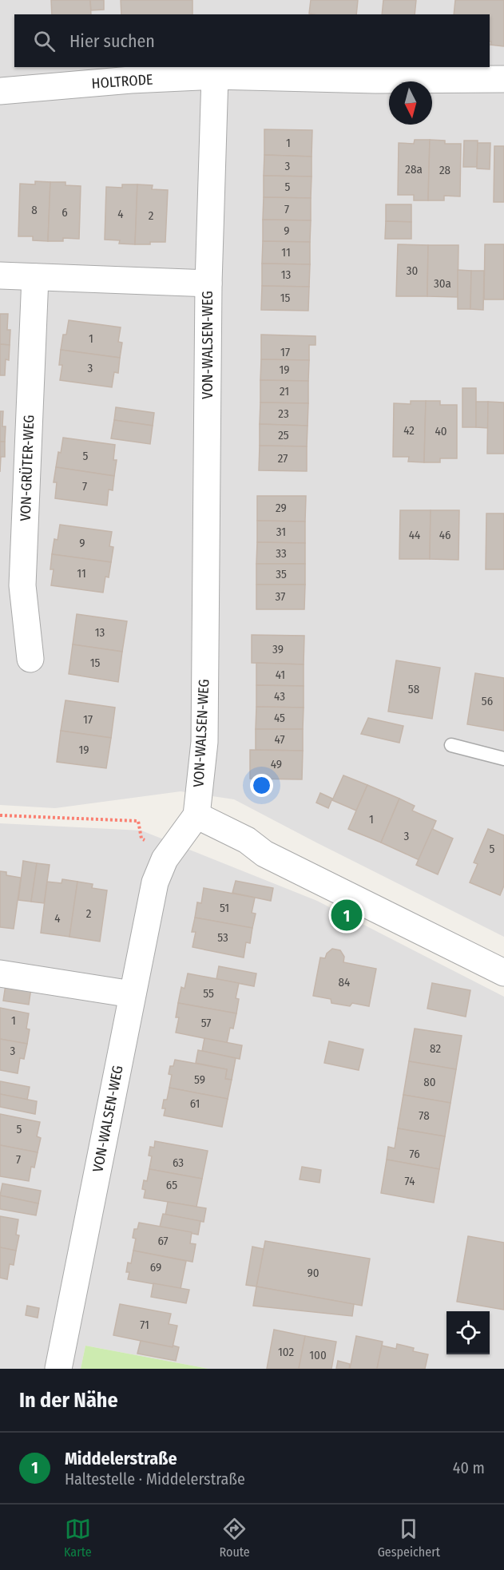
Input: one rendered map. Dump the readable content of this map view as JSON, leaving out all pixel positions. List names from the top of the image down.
{
  "streets": {
    "street": ["HOLTRODE", "VON-WALSEN-WEG", "VON-GRÜTER-WEG"]
  },
  "crossings": [
    ["HOLTRODE", "VON-WALSEN-WEG"]
  ],
  "house_numbers": [
    "1",
    "3",
    "28a",
    "28",
    "5",
    "7",
    "8",
    "6",
    "4",
    "2",
    "9",
    "11",
    "30",
    "13",
    "30a",
    "15",
    "1",
    "17",
    "3",
    "19",
    "21",
    "23",
    "42",
    "40",
    "25",
    "5",
    "27",
    "7",
    "29",
    "31",
    "44",
    "46",
    "9",
    "33",
    "11",
    "35",
    "37",
    "13",
    "39",
    "15",
    "41",
    "58",
    "43",
    "56",
    "45",
    "17",
    "47",
    "19",
    "49",
    "1",
    "3",
    "5",
    "51",
    "2",
    "4",
    "53",
    "84",
    "55",
    "1",
    "57",
    "82",
    "3",
    "59",
    "80",
    "61",
    "78",
    "5",
    "76",
    "7",
    "63",
    "74",
    "65",
    "67",
    "69",
    "90",
    "71",
    "102",
    "100"
  ],
  "north": "bottom",
  "page": {
    "search": "Hier suchen",
    "pins": "1",
    "heading": "In der Nähe",
    "list": [
      {
        "mark": "1",
        "name": "Middelerstraße",
        "note": "Haltestelle · Middelerstraße",
        "value": "40 m"
      }
    ],
    "nav": ["Karte", "Route", "Gespeichert"]
  }
}
